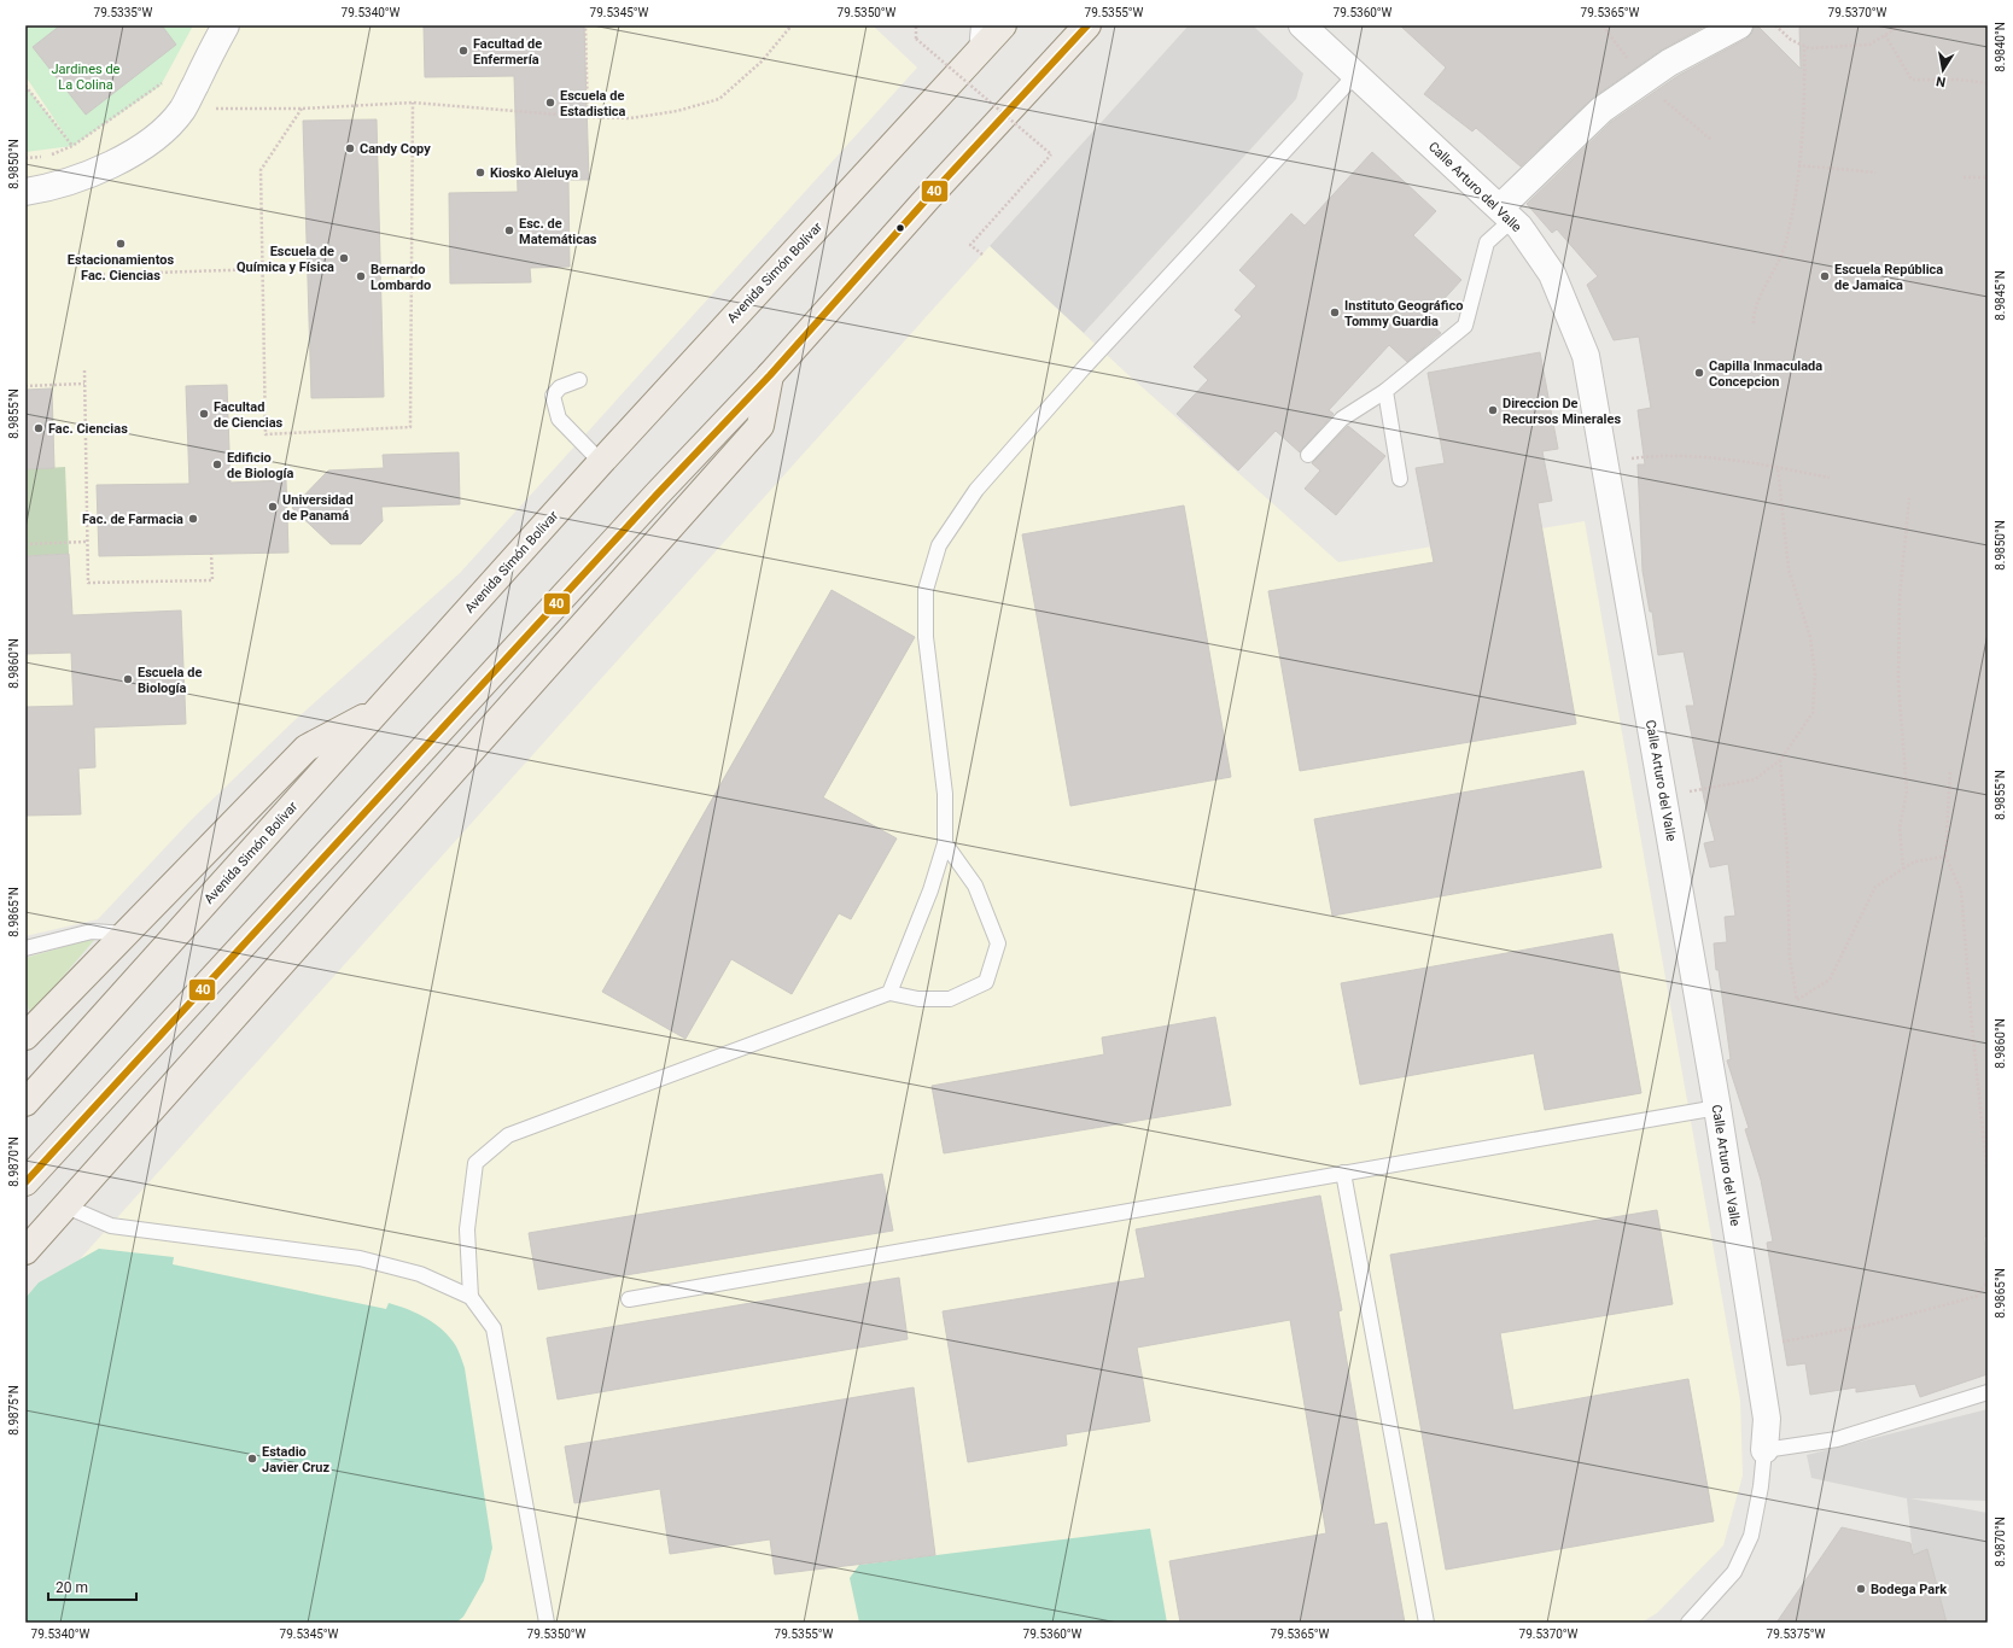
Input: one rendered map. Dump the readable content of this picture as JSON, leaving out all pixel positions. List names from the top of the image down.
{
  "streets": {
    "main road": ["Avenida Simón Bolívar"],
    "street": ["Calle Arturo del Valle"]
  },
  "parks": ["Jardines de La Colina"],
  "places": [
    "Facultad de Enfermería",
    "Escuela de Estadistica",
    "Candy Copy",
    "Kiosko Aleluya",
    "Esc. de Matemáticas",
    "Estacionamientos Fac. Ciencias",
    "Escuela de Química y Física",
    "Bernardo Lombardo",
    "Escuela República de Jamaica",
    "Instituto Geográfico Tommy Guardia",
    "Capilla Inmaculada Concepcion",
    "Direccion De Recursos Minerales",
    "Facultad de Ciencias",
    "Fac. Ciencias",
    "Edificio de Biología",
    "Universidad de Panamá",
    "Fac. de Farmacia",
    "Escuela de Biología",
    "Estadio Javier Cruz",
    "Bodega Park"
  ],
  "lines": ["transit line 40"],
  "scale_bar": "20 m",
  "north": "bottom",
  "coordinates": [
    "79.5335°W",
    "79.5340°W",
    "79.5345°W",
    "79.5350°W",
    "79.5355°W",
    "79.5360°W",
    "79.5365°W",
    "79.5370°W",
    "8.9840°N",
    "8.9850°N",
    "8.9845°N",
    "8.9855°N",
    "8.9860°N",
    "8.9865°N",
    "8.9870°N",
    "8.9875°N",
    "79.5375°W"
  ]
}
